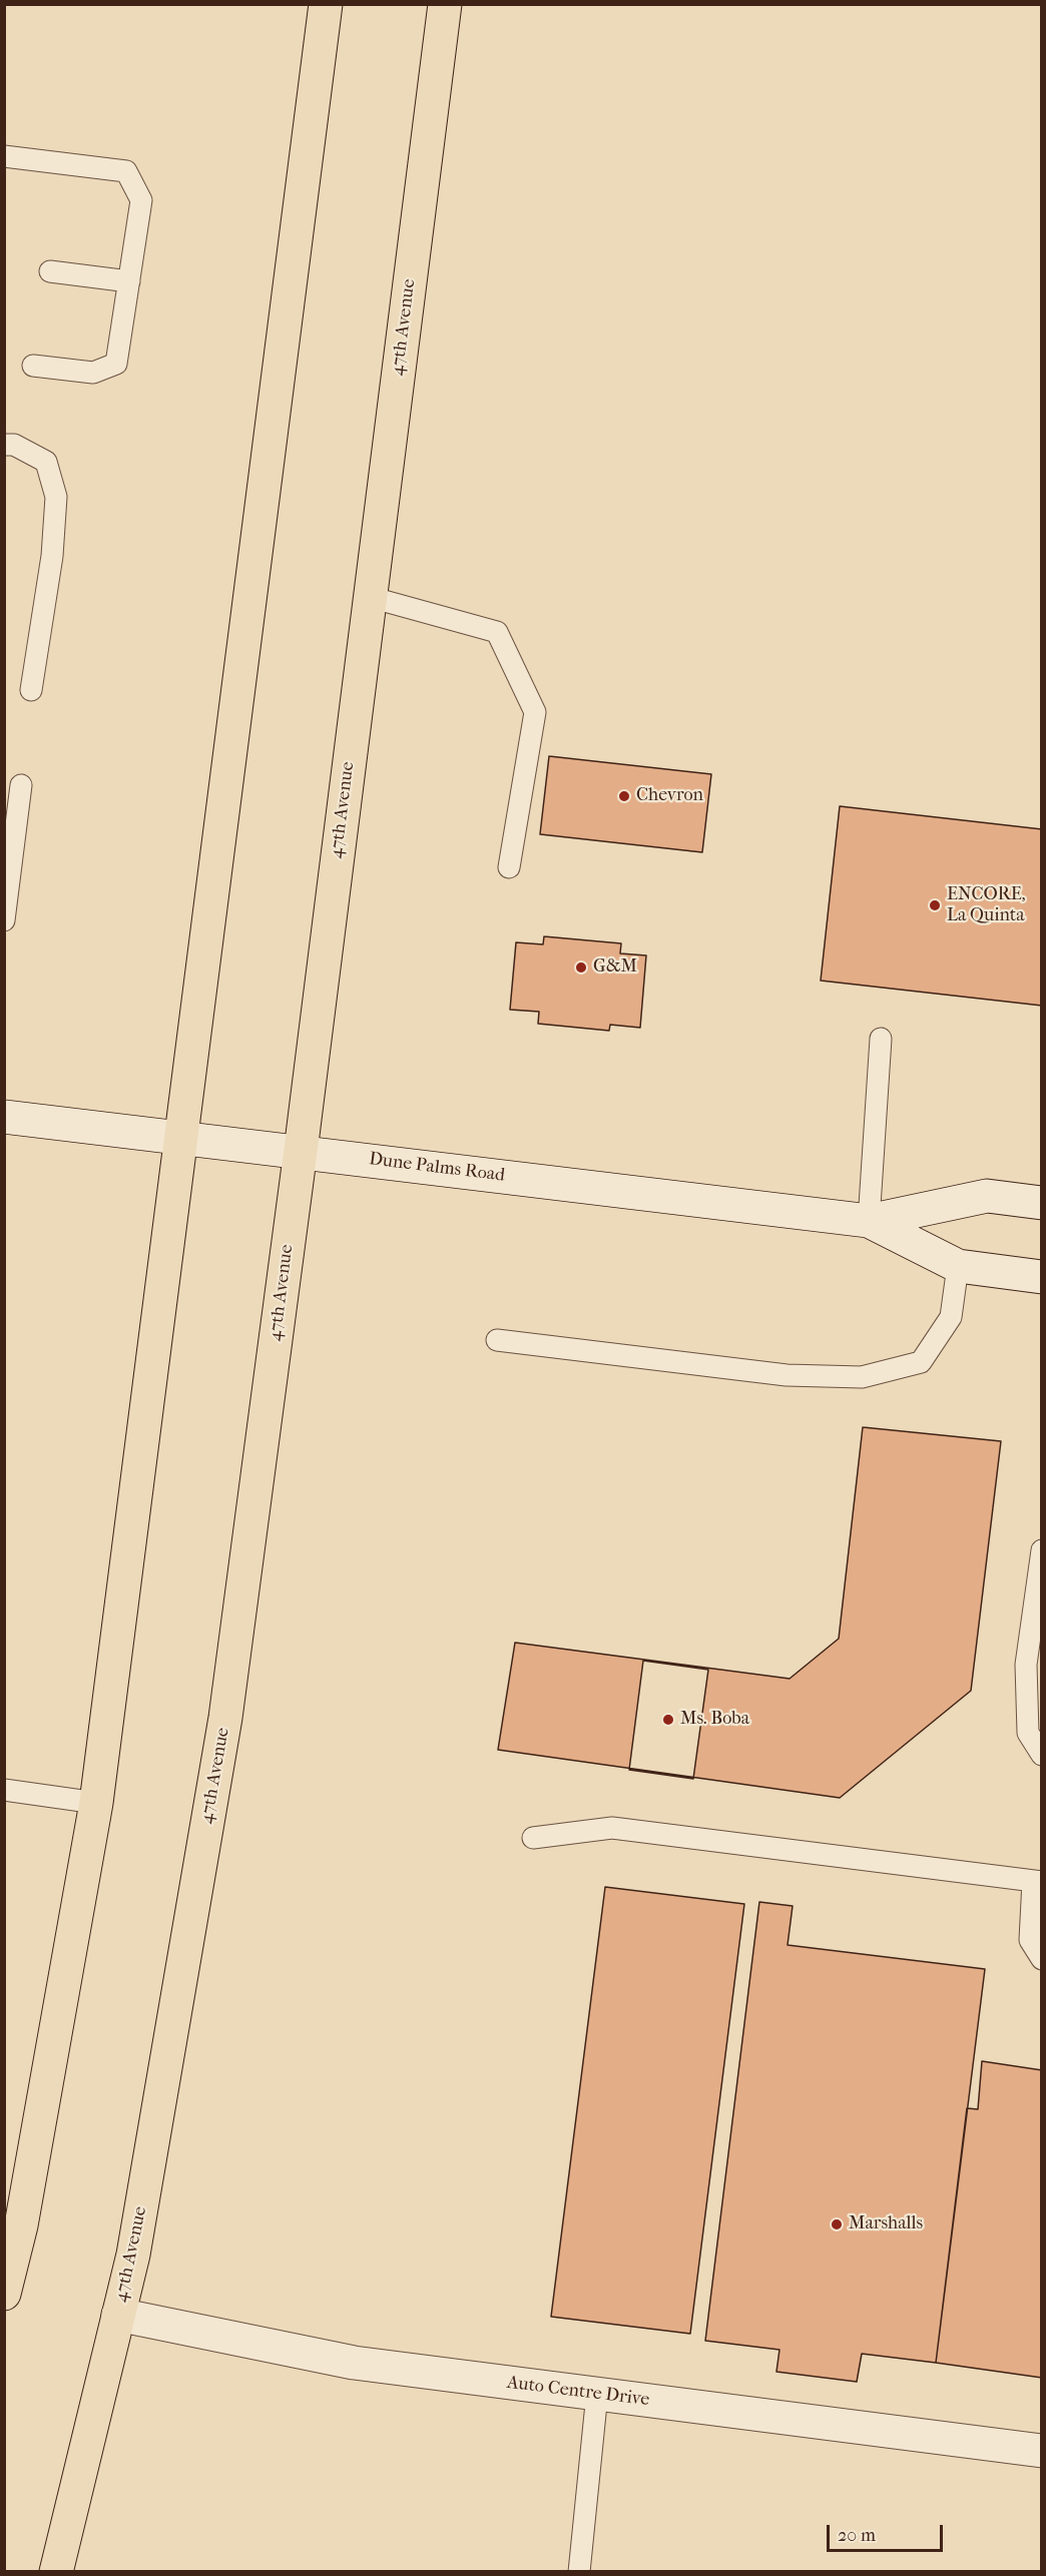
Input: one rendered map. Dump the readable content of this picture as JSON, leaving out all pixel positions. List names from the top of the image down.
{
  "streets": {
    "main road": ["47th Avenue", "Dune Palms Road", "Auto Centre Drive"]
  },
  "crossings": [
    ["47th Avenue", "Dune Palms Road"],
    ["47th Avenue", "Auto Centre Drive"]
  ],
  "places": [
    "Chevron",
    "ENCORE, La Quinta",
    "G&M",
    "Ms. Boba",
    "Marshalls"
  ],
  "scale_bar": "20 m"
}
